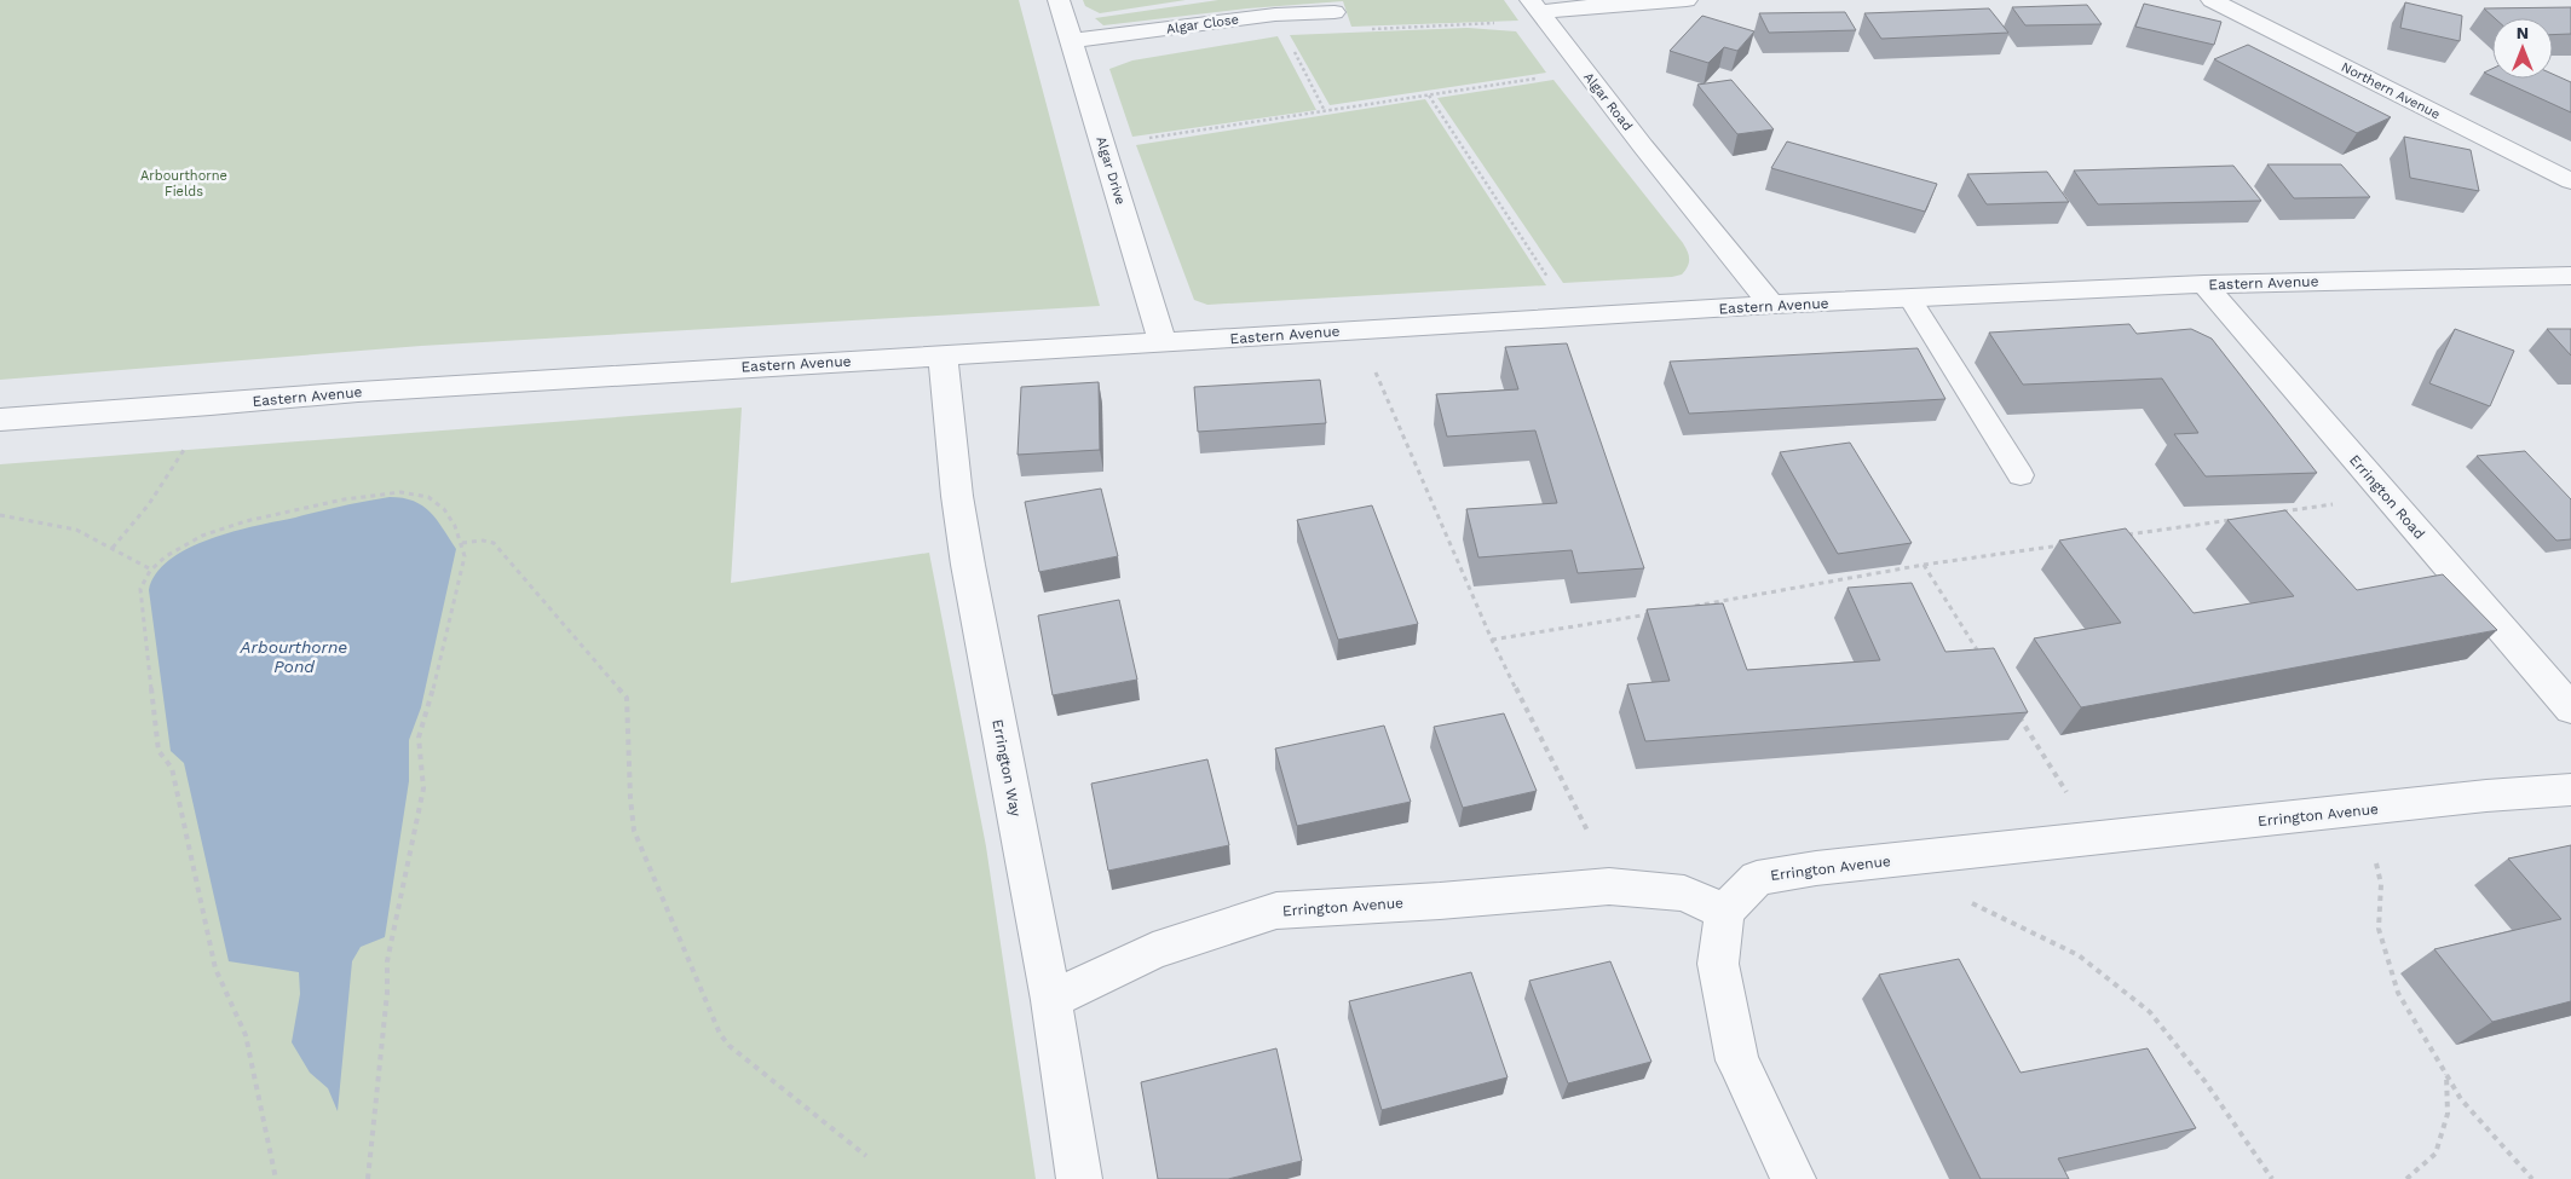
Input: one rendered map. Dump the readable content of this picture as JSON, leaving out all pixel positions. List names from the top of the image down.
{
  "streets": {
    "street": [
      "Algar Close",
      "Northern Avenue",
      "Algar Road",
      "Algar Drive",
      "Eastern Avenue",
      "Errington Road",
      "Errington Way",
      "Errington Avenue"
    ]
  },
  "crossings": [
    ["Algar Close", "Algar Drive"],
    ["Algar Road", "Eastern Avenue"],
    ["Algar Drive", "Eastern Avenue"],
    ["Eastern Avenue", "Errington Road"],
    ["Eastern Avenue", "Errington Way"],
    ["Errington Way", "Errington Avenue"]
  ],
  "water": ["Arbourthorne Pond"],
  "parks": ["Arbourthorne Fields"],
  "north": "top"
}
